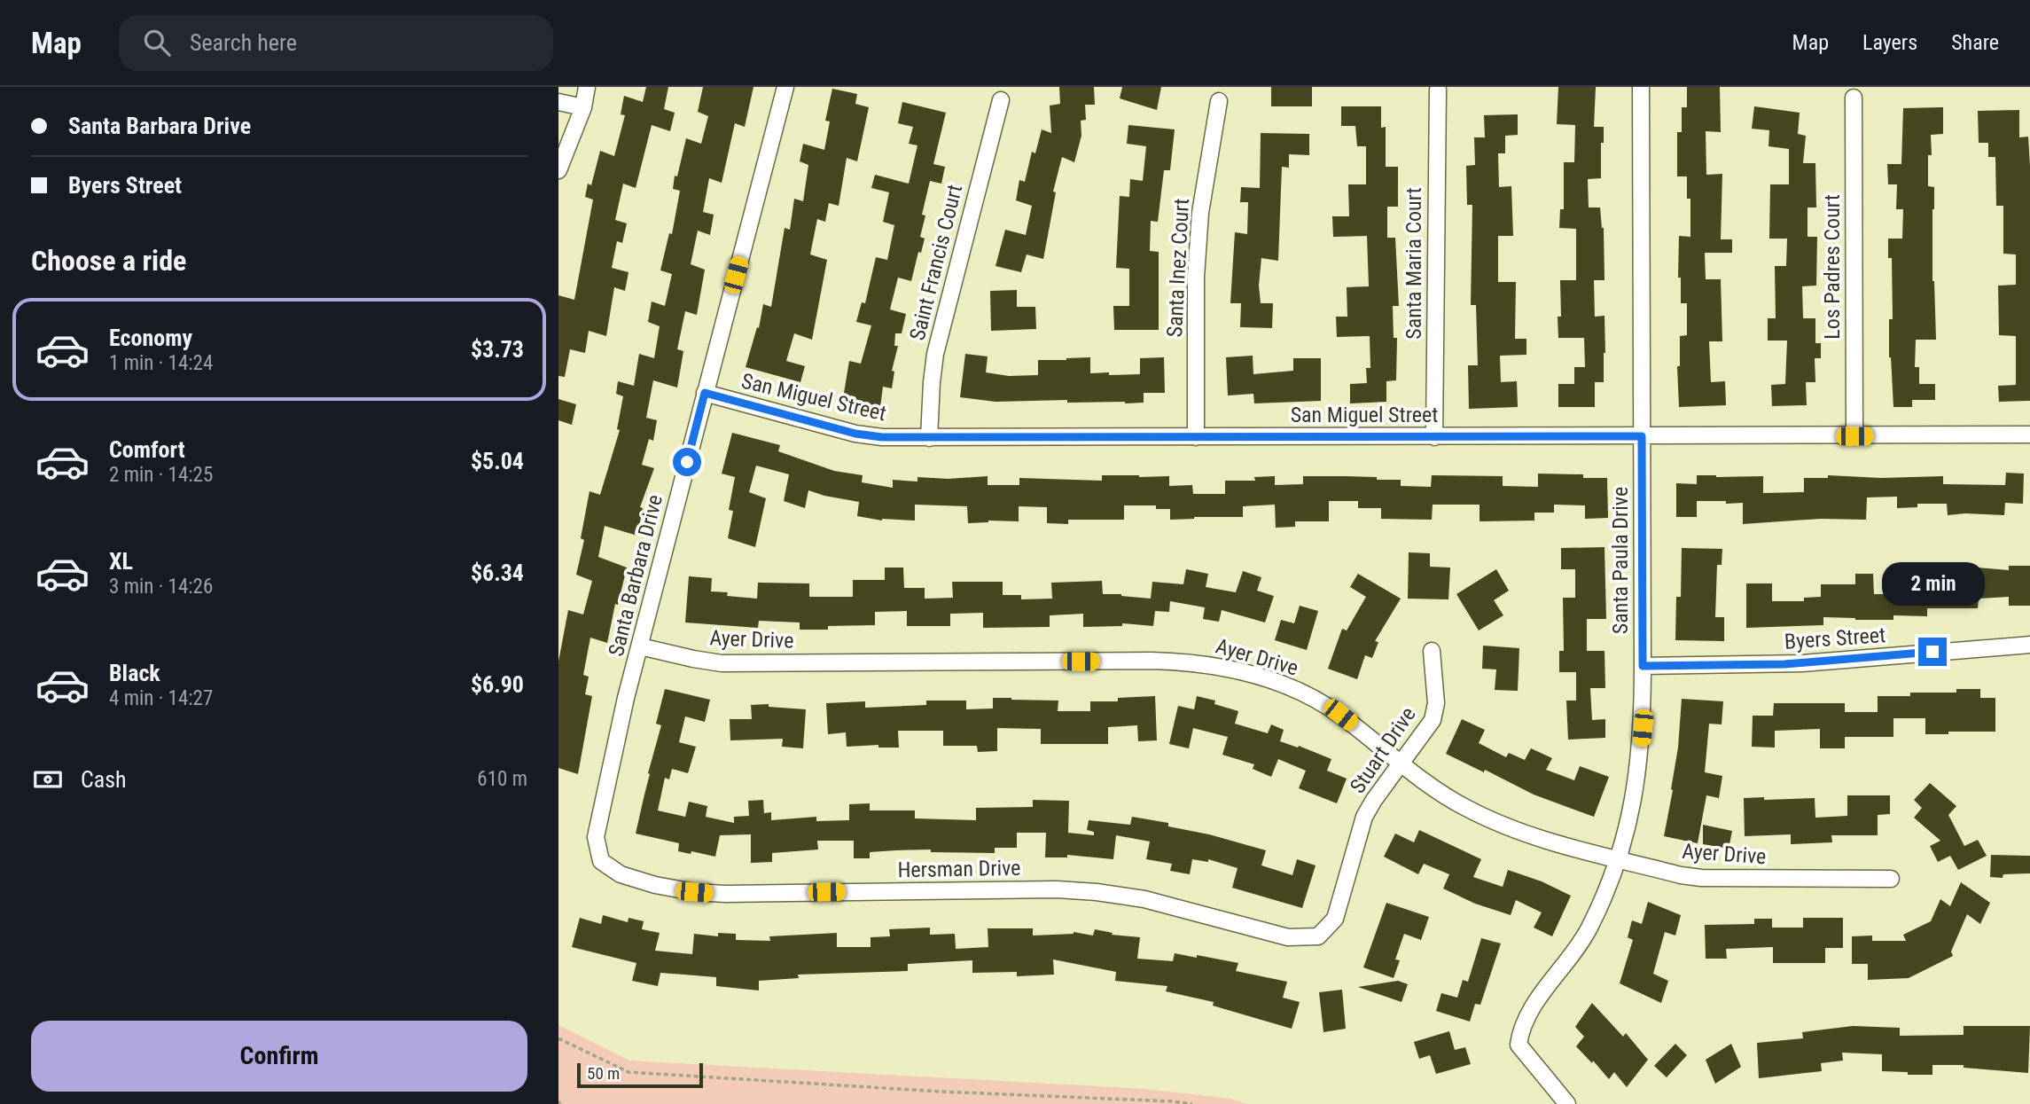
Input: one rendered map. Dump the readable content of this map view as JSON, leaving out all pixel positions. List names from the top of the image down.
{
  "streets": {
    "street": [
      "Saint Francis Court",
      "Santa Maria Court",
      "Los Padres Court",
      "Santa Inez Court",
      "San Miguel Street",
      "Santa Paula Drive",
      "Santa Barbara Drive",
      "Byers Street",
      "Ayer Drive",
      "Stuart Drive",
      "Hersman Drive"
    ]
  },
  "crossings": [
    ["Saint Francis Court", "San Miguel Street"],
    ["Santa Maria Court", "San Miguel Street"],
    ["Los Padres Court", "San Miguel Street"],
    ["Santa Inez Court", "San Miguel Street"],
    ["San Miguel Street", "Santa Paula Drive"],
    ["San Miguel Street", "Santa Barbara Drive"],
    ["Santa Paula Drive", "Byers Street"],
    ["Santa Paula Drive", "Ayer Drive"],
    ["Santa Barbara Drive", "Ayer Drive"],
    ["Santa Barbara Drive", "Hersman Drive"],
    ["Ayer Drive", "Stuart Drive"],
    ["Stuart Drive", "Hersman Drive"]
  ],
  "scale_bar": "50 m",
  "page": {
    "header": "Map",
    "search": "Search here",
    "nav": ["Map", "Layers", "Share"],
    "banner": ["Santa Barbara Drive", "Byers Street"],
    "heading": "Choose a ride",
    "list": [
      {
        "name": "Economy",
        "note": "1 min · 14:24",
        "value": "$3.73"
      },
      {
        "name": "Comfort",
        "note": "2 min · 14:25",
        "value": "$5.04"
      },
      {
        "name": "XL",
        "note": "3 min · 14:26",
        "value": "$6.34"
      },
      {
        "name": "Black",
        "note": "4 min · 14:27",
        "value": "$6.90"
      }
    ],
    "bubble": "2 min",
    "pay": ["Cash", "610 m"],
    "buttons": "Confirm",
    "scale": "50 m"
  }
}
